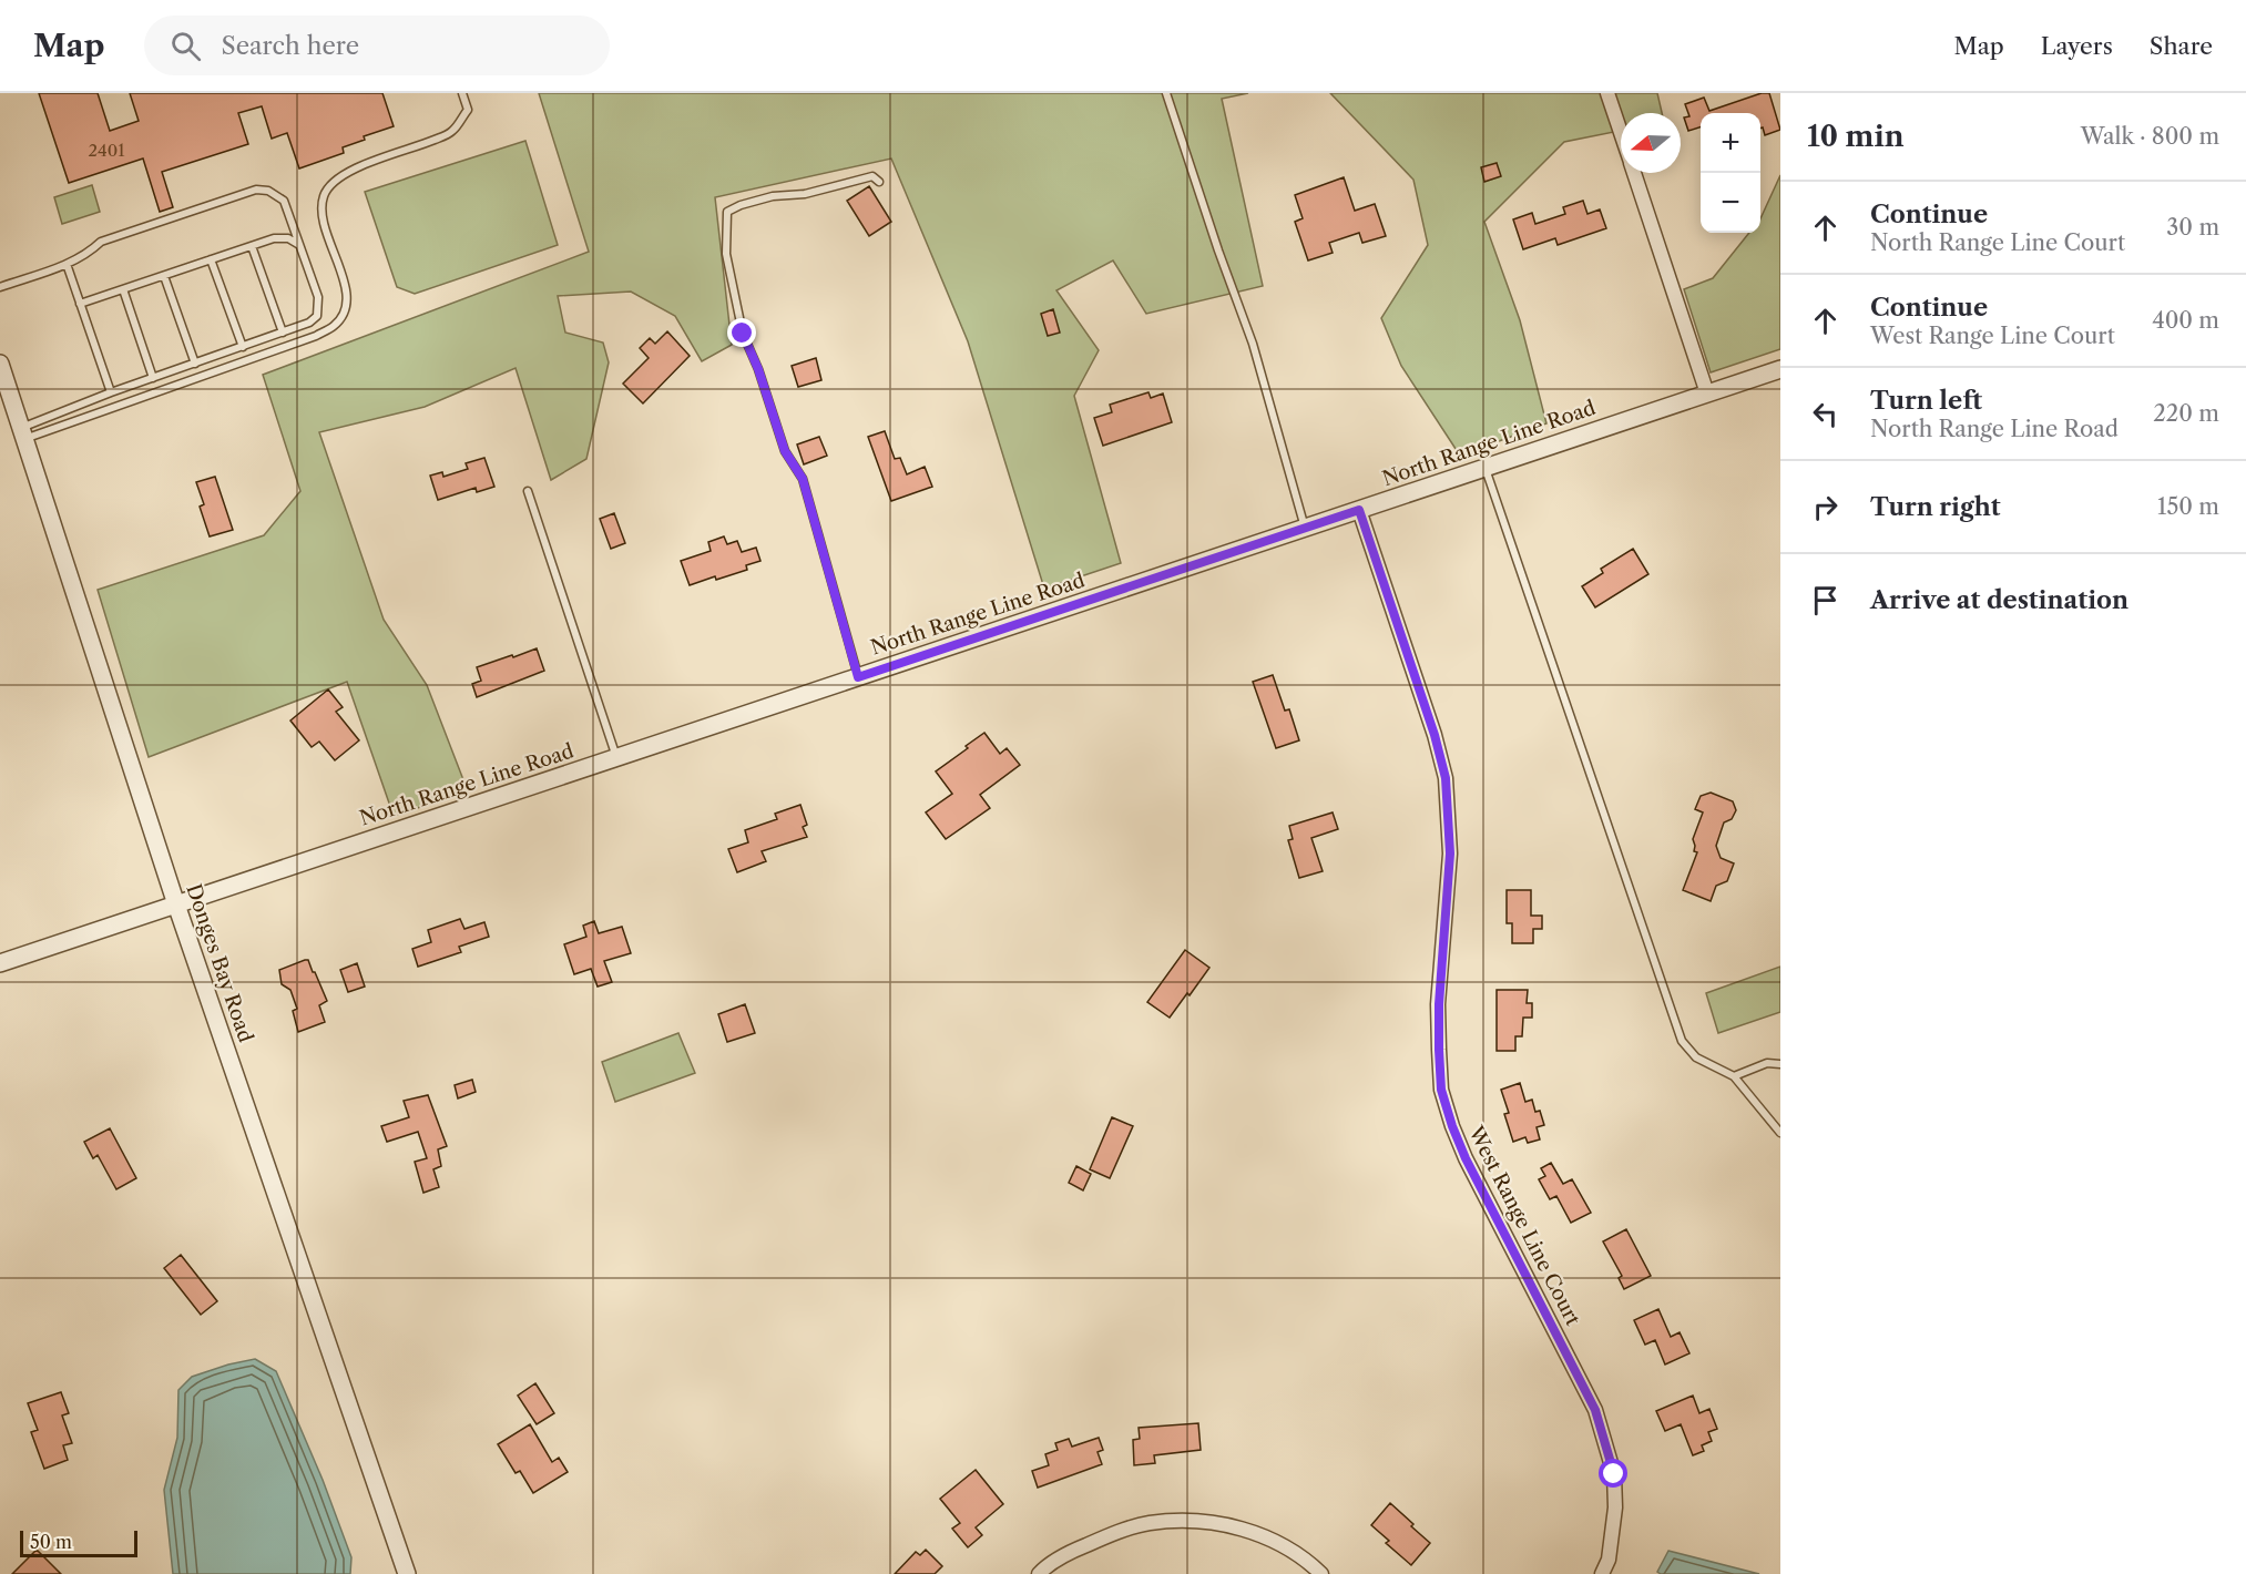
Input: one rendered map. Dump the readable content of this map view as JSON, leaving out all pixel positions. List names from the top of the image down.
{
  "streets": {
    "street": ["North Range Line Road", "Donges Bay Road", "West Range Line Court"]
  },
  "crossings": [
    ["North Range Line Road", "Donges Bay Road"],
    ["North Range Line Road", "West Range Line Court"]
  ],
  "house_numbers": ["2401"],
  "scale_bar": "50 m",
  "north": "left",
  "page": {
    "header": "Map",
    "search": "Search here",
    "nav": ["Map", "Layers", "Share"],
    "heading": ["10 min", "Walk · 800 m"],
    "map_buttons": ["+", "−"],
    "list": [
      ["Continue", "North Range Line Court", "30 m"],
      ["Continue", "West Range Line Court", "400 m"],
      ["Turn left", "North Range Line Road", "220 m"],
      ["Turn right", "150 m"],
      "Arrive at destination"
    ],
    "scale": "50 m"
  }
}
